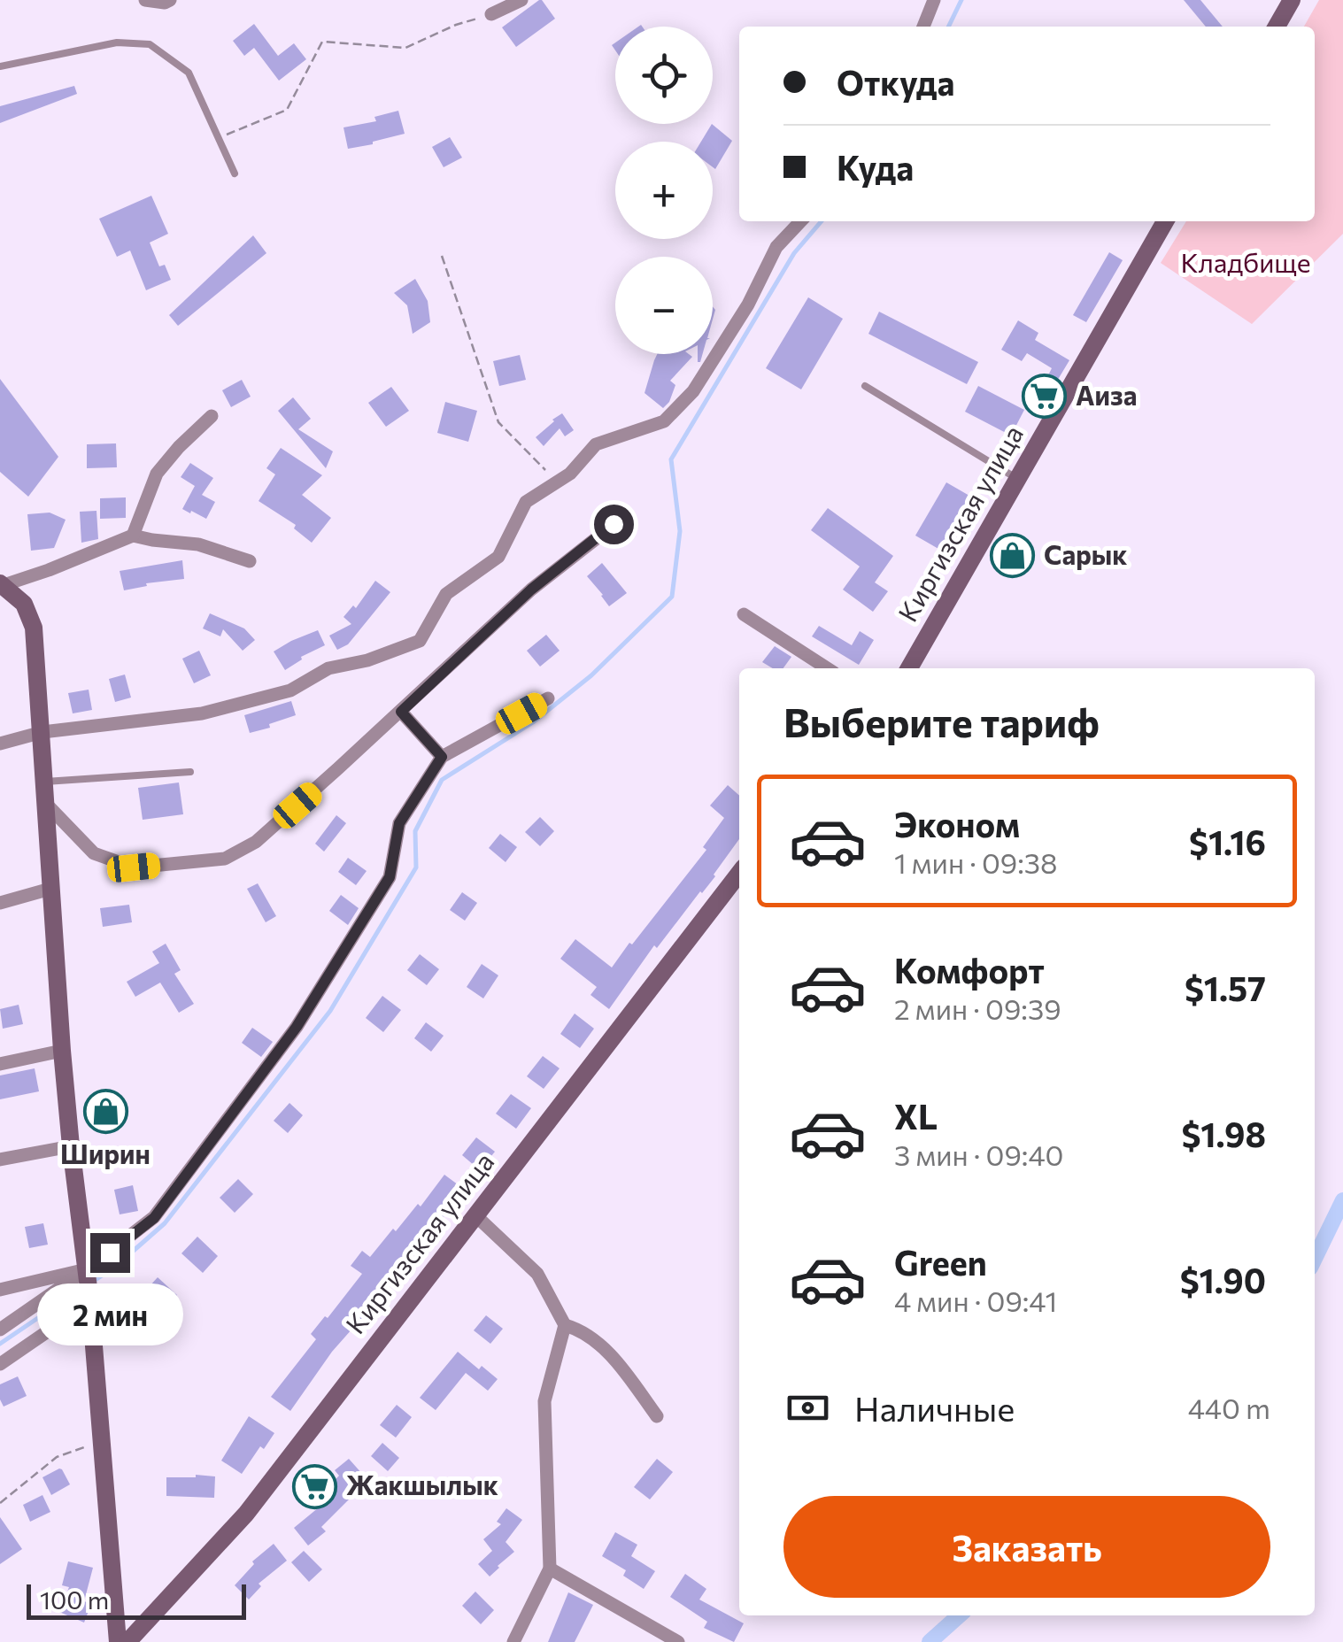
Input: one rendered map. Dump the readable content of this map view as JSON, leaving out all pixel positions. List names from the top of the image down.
{
  "streets": {
    "main road": ["Киргизская улица"]
  },
  "parks": ["Кладбище"],
  "places": {
    "supermarket": ["Аиза", "Жакшылык"],
    "shop": ["Сарык", "Ширин"]
  },
  "scale_bar": "100 m",
  "page": {
    "map_buttons": ["+", "−"],
    "banner": ["Откуда", "Куда"],
    "heading": "Выберите тариф",
    "list": [
      {
        "name": "Эконом",
        "note": "1 мин · 09:38",
        "value": "$1.16"
      },
      {
        "name": "Комфорт",
        "note": "2 мин · 09:39",
        "value": "$1.57"
      },
      {
        "name": "XL",
        "note": "3 мин · 09:40",
        "value": "$1.98"
      },
      {
        "name": "Green",
        "note": "4 мин · 09:41",
        "value": "$1.90"
      }
    ],
    "bubble": "2 мин",
    "pay": ["Наличные", "440 m"],
    "buttons": "Заказать",
    "scale": "100 m"
  }
}
